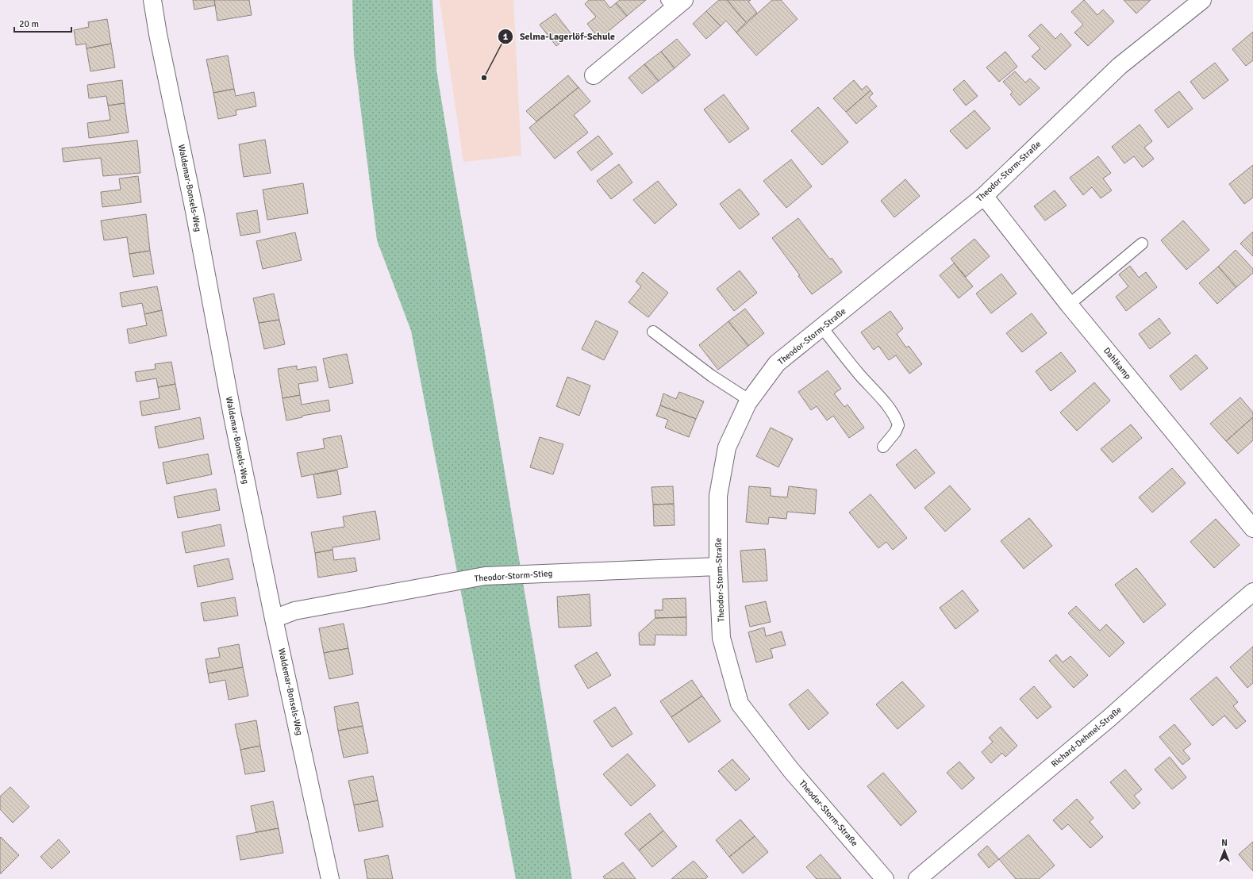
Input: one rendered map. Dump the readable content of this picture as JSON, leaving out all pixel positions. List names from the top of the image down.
{
  "streets": {
    "street": [
      "Theodor-Storm-Straße",
      "Waldemar-Bonsels-Weg",
      "Dahlkamp",
      "Theodor-Storm-Stieg",
      "Richard-Dehmel-Straße"
    ]
  },
  "crossings": [
    ["Theodor-Storm-Straße", "Dahlkamp"],
    ["Theodor-Storm-Straße", "Theodor-Storm-Stieg"],
    ["Waldemar-Bonsels-Weg", "Theodor-Storm-Stieg"]
  ],
  "places": ["Selma-Lagerlöf-Schule"],
  "scale_bar": "20 m",
  "north": "top"
}
